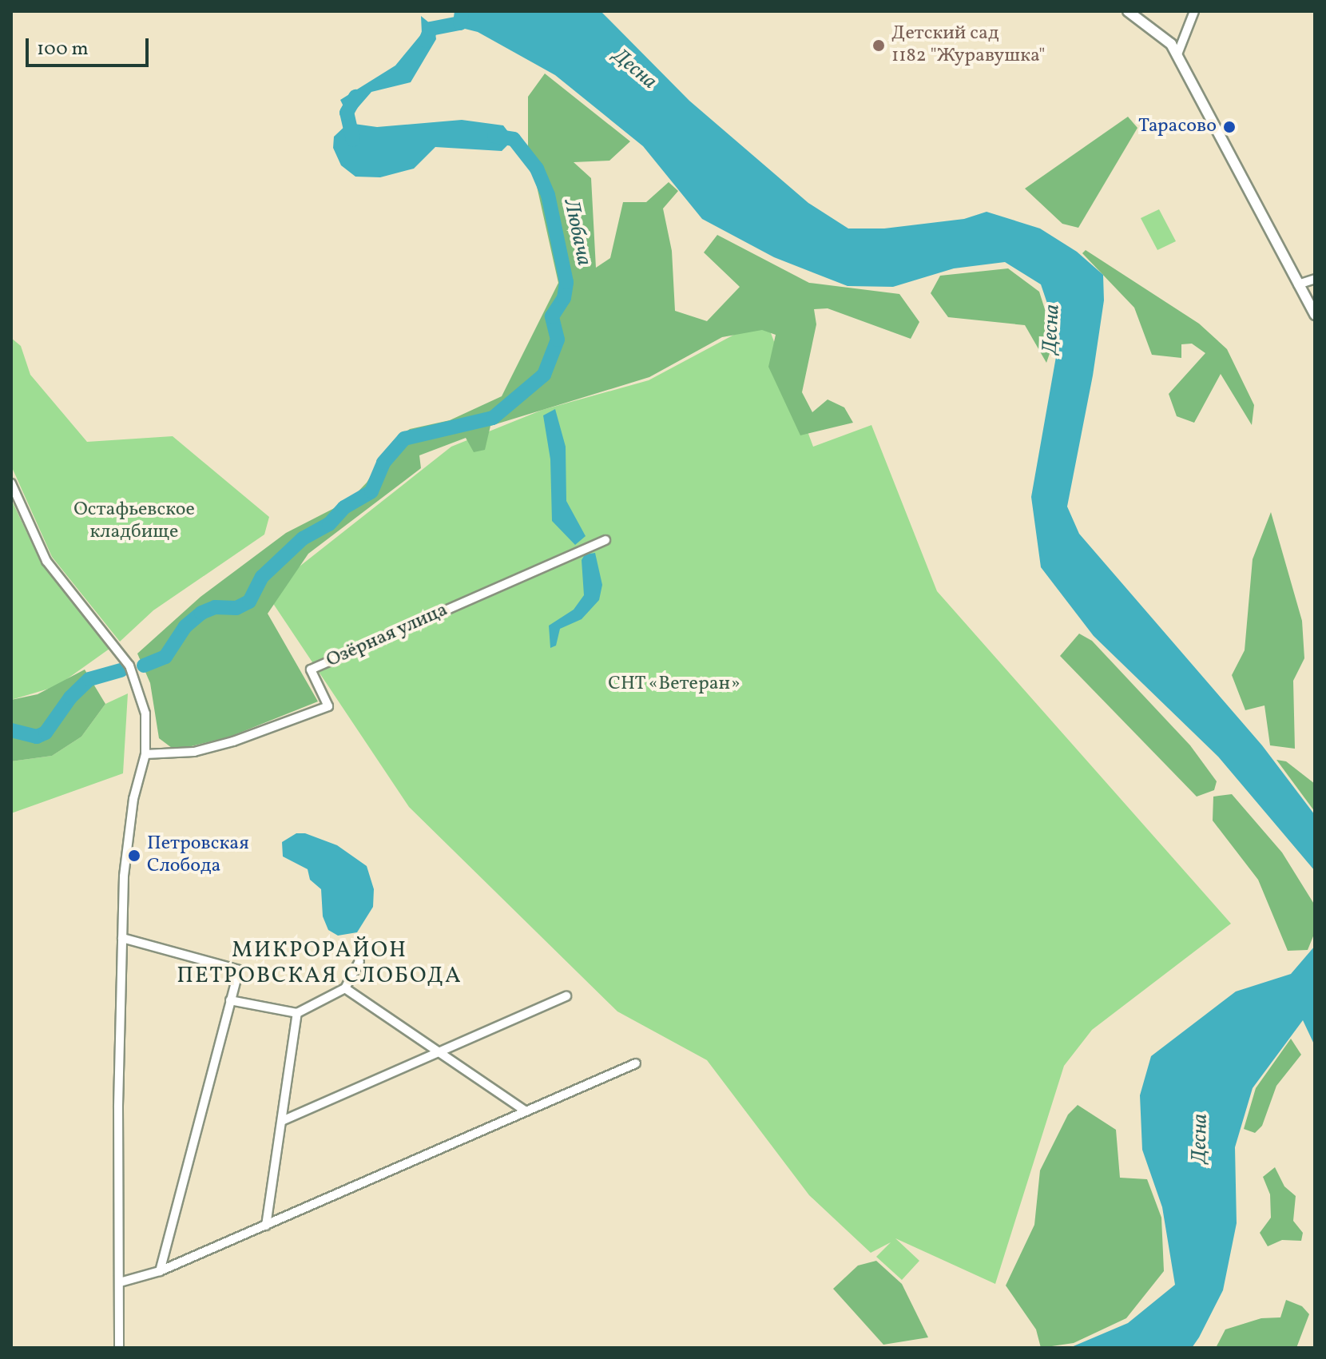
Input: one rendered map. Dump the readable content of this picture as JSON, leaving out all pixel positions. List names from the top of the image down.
{
  "streets": {
    "street": ["Озёрная улица"]
  },
  "districts": ["МИКРОРАЙОН ПЕТРОВСКАЯ СЛОБОДА"],
  "water": ["Десна", "Любача"],
  "parks": ["Остафьевское кладбище", "СНТ «Ветеран»"],
  "places": ["Детский сад 1182 \"Журавушка\"", "Тарасово", "Петровская Слобода"],
  "scale_bar": "100 m"
}
